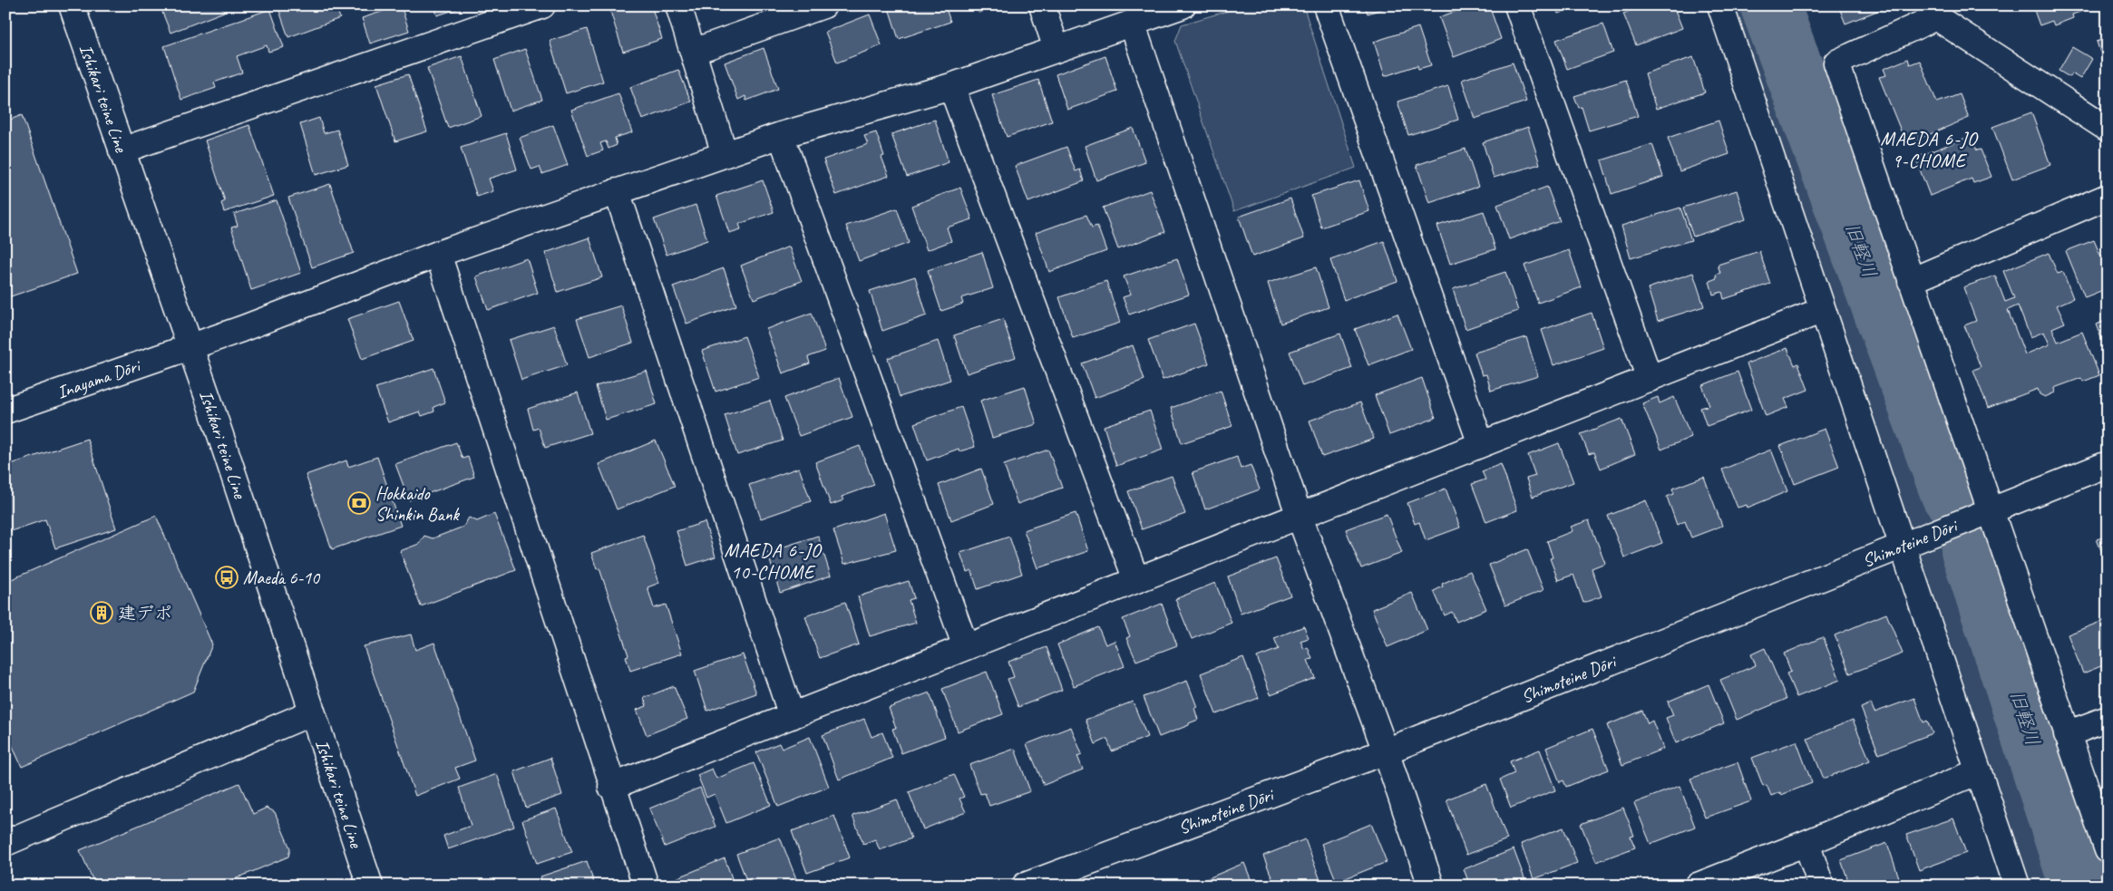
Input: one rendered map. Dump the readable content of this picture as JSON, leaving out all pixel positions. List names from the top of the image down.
{
  "streets": {
    "street": ["Ishikari teine Line", "Inayama Dōri", "Shimoteine Dōri"]
  },
  "crossings": [
    ["Ishikari teine Line", "Inayama Dōri"]
  ],
  "districts": ["MAEDA 6-JO 9-CHOME", "MAEDA 6-JO 10-CHOME"],
  "water": ["旧軽川"],
  "places": {
    "bank": ["Hokkaido Shinkin Bank"],
    "bus stop": ["Maeda 6-10"],
    "building": ["建デポ"]
  }
}
